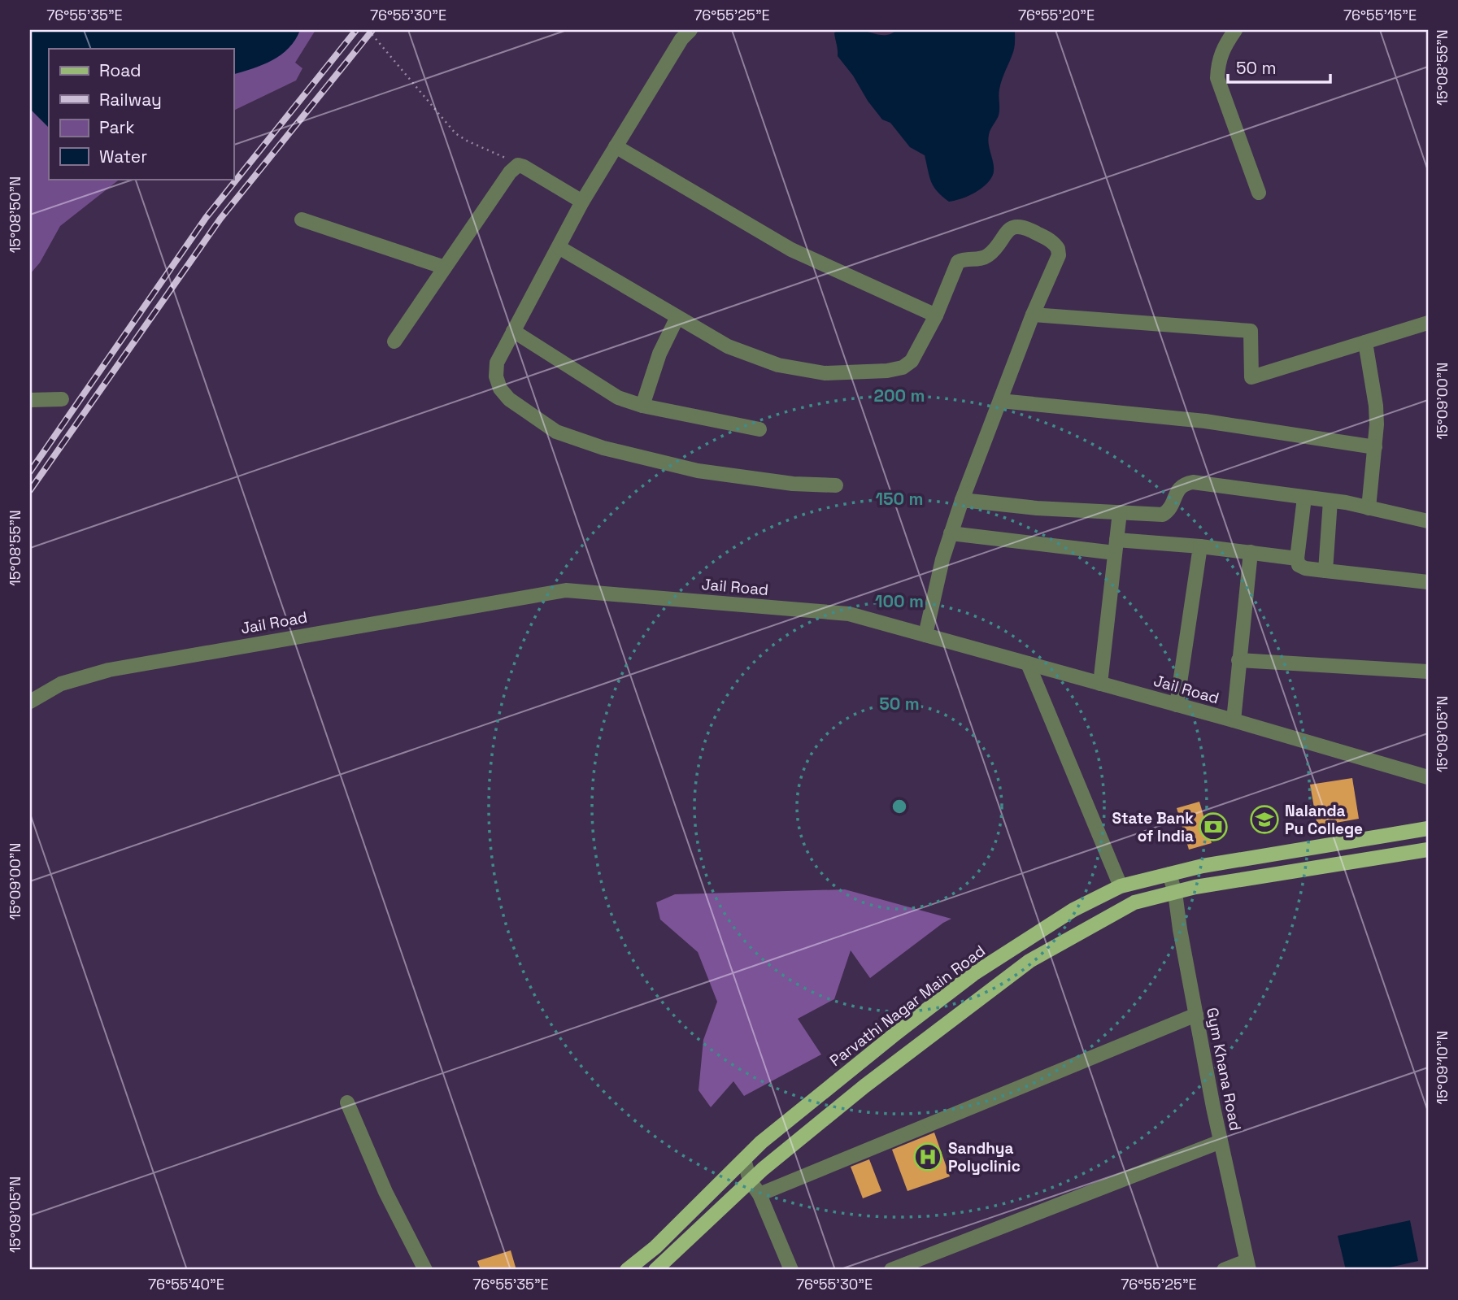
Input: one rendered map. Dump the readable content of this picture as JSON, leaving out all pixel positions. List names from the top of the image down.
{
  "streets": {
    "main road": ["Parvathi Nagar Main Road"],
    "street": ["Jail Road", "Gym Khana Road"]
  },
  "crossings": [
    ["Parvathi Nagar Main Road", "Gym Khana Road"]
  ],
  "places": {
    "school or university": ["Nalanda Pu College"],
    "bank": ["State Bank of India"],
    "hospital": ["Sandhya Polyclinic"]
  },
  "legend": [
    "Road",
    "Railway",
    "Park",
    "Water"
  ],
  "scale_bar": "50 m",
  "coordinates": [
    "76°55'35\"E",
    "76°55'30\"E",
    "76°55'25\"E",
    "76°55'20\"E",
    "76°55'15\"E",
    "15°08'55\"N",
    "15°08'50\"N",
    "15°09'00\"N",
    "15°09'05\"N",
    "15°09'10\"N",
    "76°55'40\"E"
  ],
  "rings": [
    "200 m",
    "150 m",
    "100 m",
    "50 m"
  ]
}
